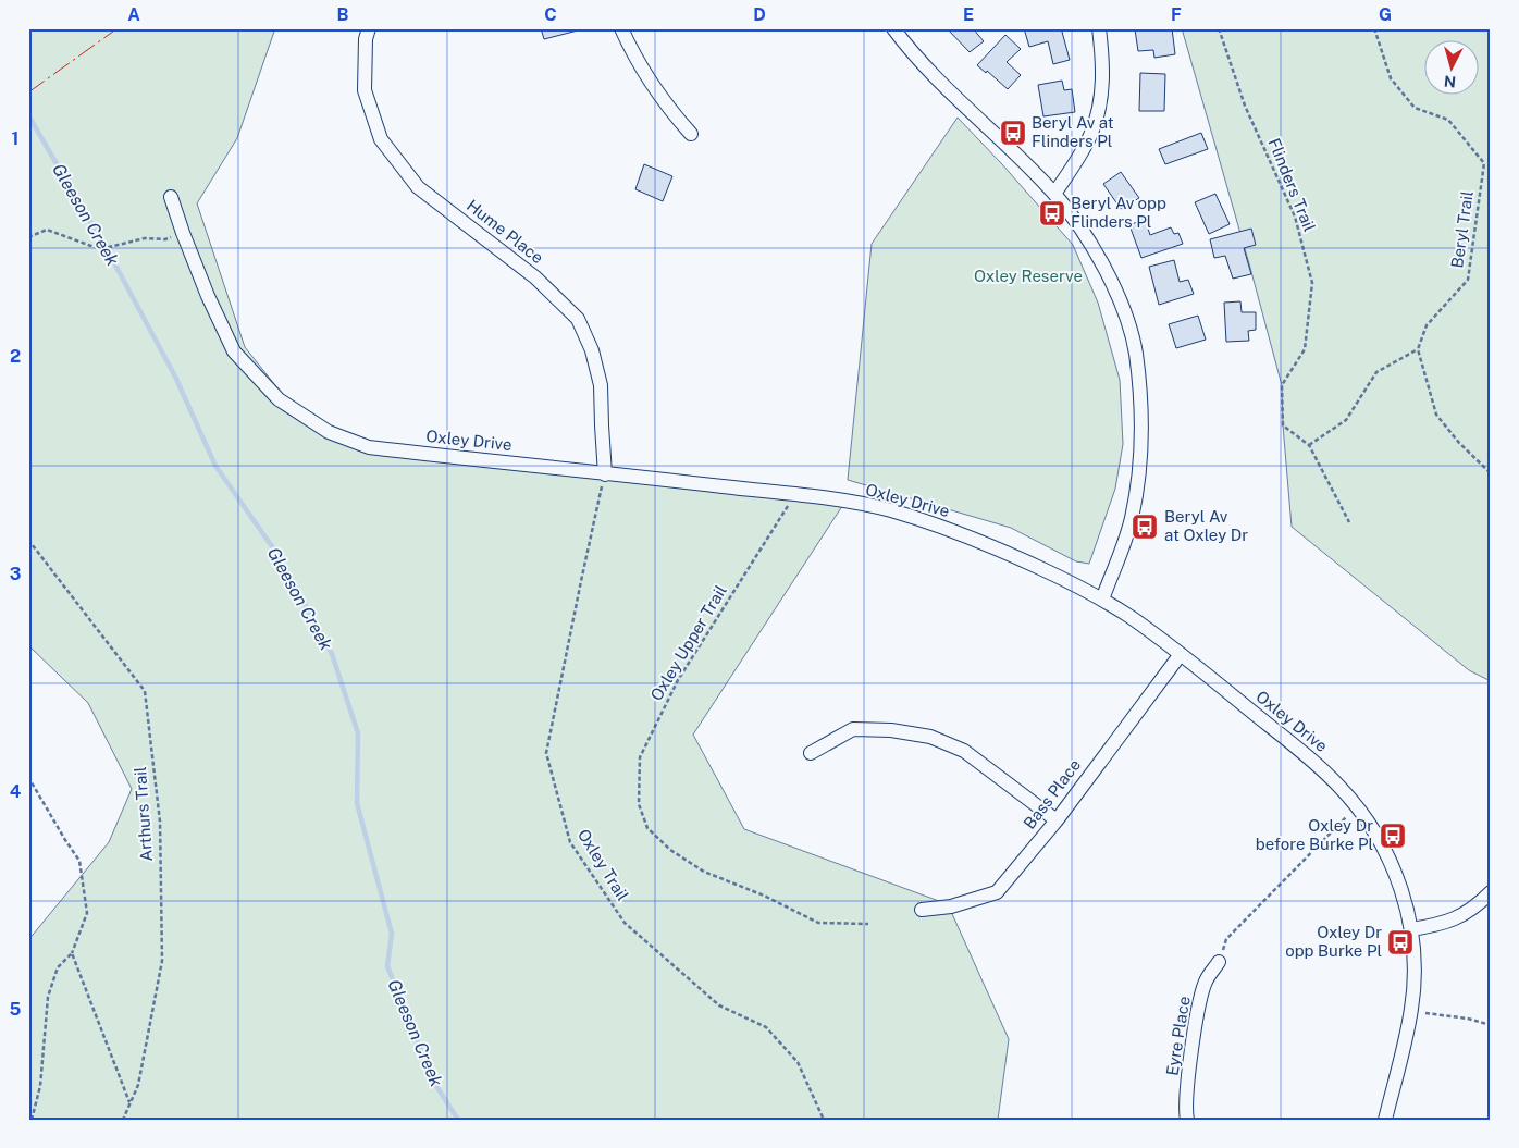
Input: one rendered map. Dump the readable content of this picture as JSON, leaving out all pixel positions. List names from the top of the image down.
{
  "streets": {
    "street": [
      "Hume Place",
      "Oxley Drive",
      "Bass Place",
      "Eyre Place"
    ],
    "path": [
      "Flinders Trail",
      "Beryl Trail",
      "Oxley Upper Trail",
      "Arthurs Trail",
      "Oxley Trail"
    ]
  },
  "crossings": [
    ["Hume Place", "Oxley Drive"],
    ["Hume Place", "Oxley Trail"],
    ["Oxley Drive", "Oxley Upper Trail"],
    ["Oxley Drive", "Bass Place"],
    ["Oxley Drive", "Oxley Trail"]
  ],
  "water": ["Gleeson Creek"],
  "parks": ["Oxley Reserve"],
  "places": {
    "bus stop": [
      "Beryl Av at Flinders Pl",
      "Beryl Av opp Flinders Pl",
      "Beryl Av at Oxley Dr",
      "Oxley Dr before Burke Pl",
      "Oxley Dr opp Burke Pl"
    ]
  },
  "north": "bottom",
  "grid": {
    "columns": [
      "A",
      "B",
      "C",
      "D",
      "E",
      "F",
      "G"
    ],
    "rows": [
      "1",
      "2",
      "3",
      "4",
      "5"
    ]
  }
}
